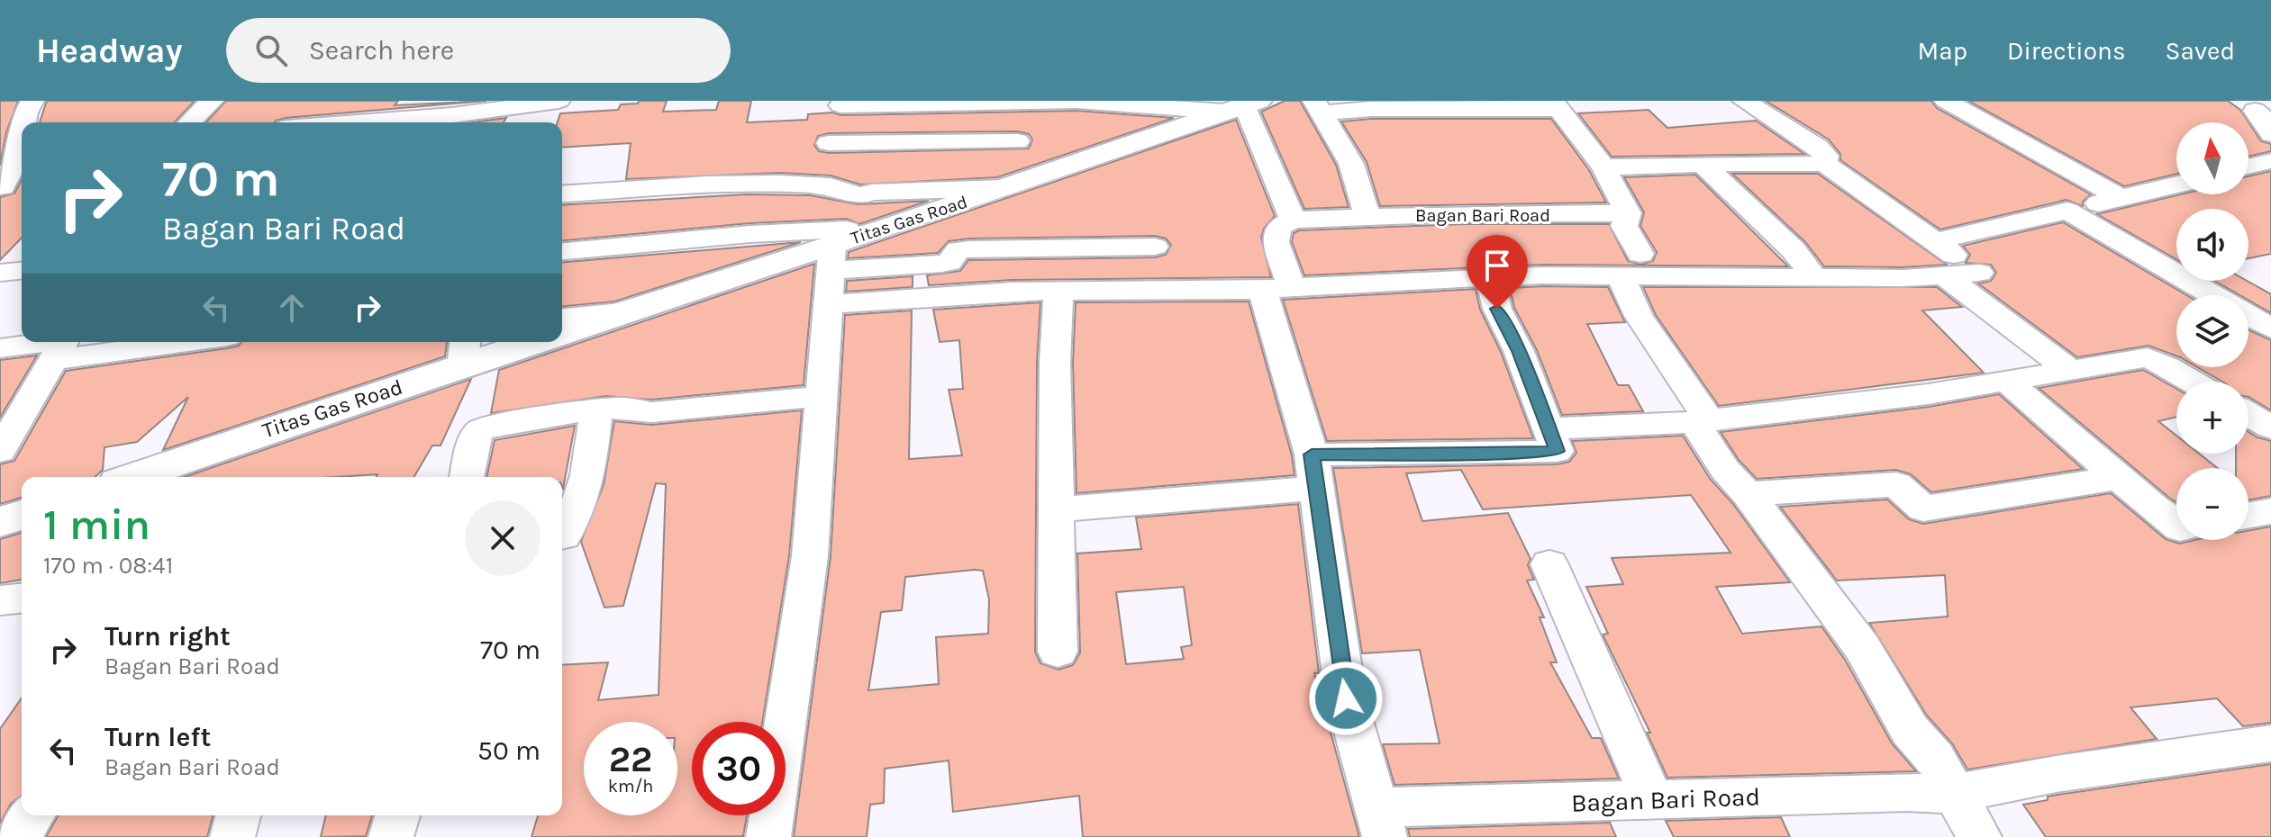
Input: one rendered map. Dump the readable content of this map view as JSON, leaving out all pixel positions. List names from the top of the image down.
{
  "streets": {
    "street": ["Bagan Bari Road", "Titas Gas Road"]
  },
  "north": "top",
  "page": {
    "header": "Headway",
    "search": "Search here",
    "nav": ["Map", "Directions", "Saved"],
    "map_buttons": ["+", "−"],
    "turn": ["70 m", "Bagan Bari Road"],
    "heading": ["1 min", "170 m · 08:41"],
    "list": [
      {
        "name": "Turn right",
        "note": "Bagan Bari Road",
        "value": "70 m"
      },
      {
        "name": "Turn left",
        "note": "Bagan Bari Road",
        "value": "50 m"
      }
    ],
    "speed": "22 km/h",
    "limit": "30"
  }
}
